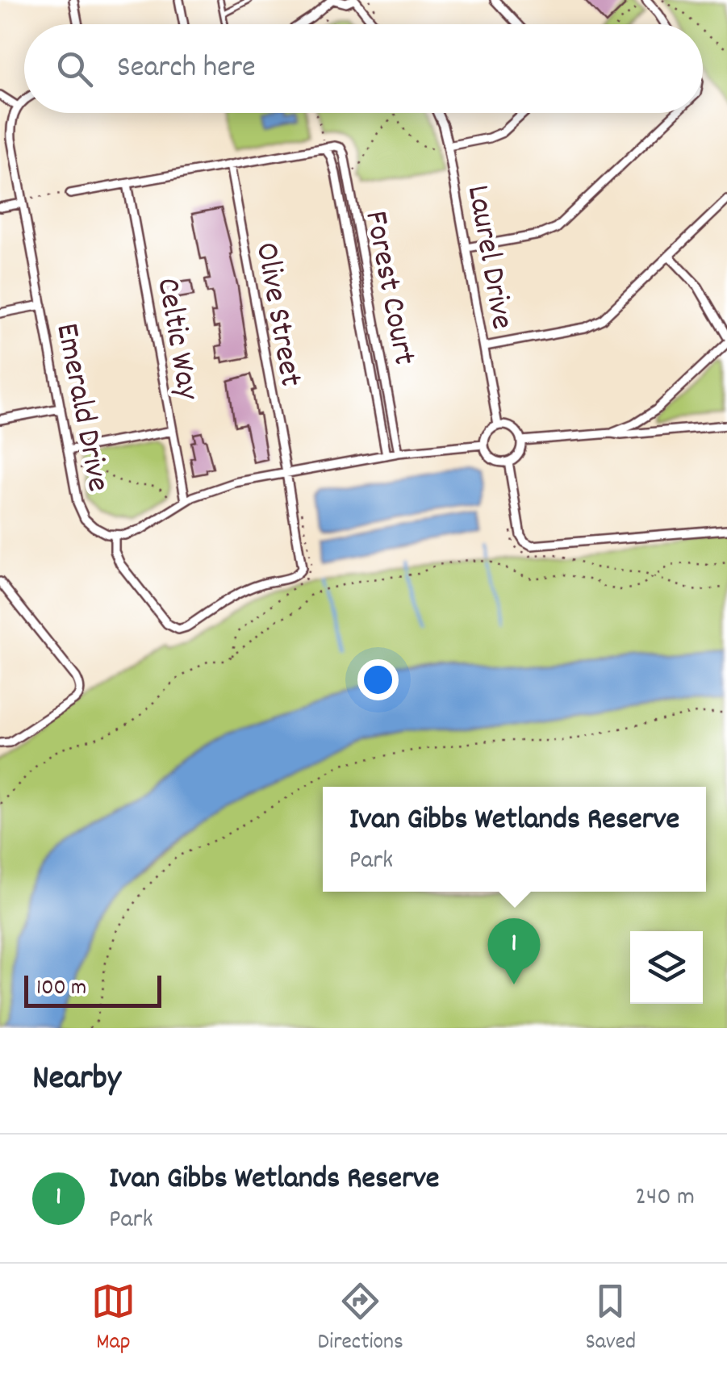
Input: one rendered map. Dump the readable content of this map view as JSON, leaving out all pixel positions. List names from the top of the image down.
{
  "streets": {
    "street": [
      "Laurel Drive",
      "Forest Court",
      "Olive Street",
      "Celtic Way",
      "Emerald Drive"
    ]
  },
  "crossings": [
    ["Laurel Drive", "Emerald Drive"],
    ["Forest Court", "Emerald Drive"],
    ["Olive Street", "Emerald Drive"],
    ["Celtic Way", "Emerald Drive"]
  ],
  "scale_bar": "100 m",
  "page": {
    "search": "Search here",
    "popup": ["Ivan Gibbs Wetlands Reserve", "Park"],
    "pins": "1",
    "scale": "100 m",
    "heading": "Nearby",
    "list": [
      {
        "mark": "1",
        "name": "Ivan Gibbs Wetlands Reserve",
        "note": "Park",
        "value": "240 m"
      }
    ],
    "nav": ["Map", "Directions", "Saved"]
  }
}
